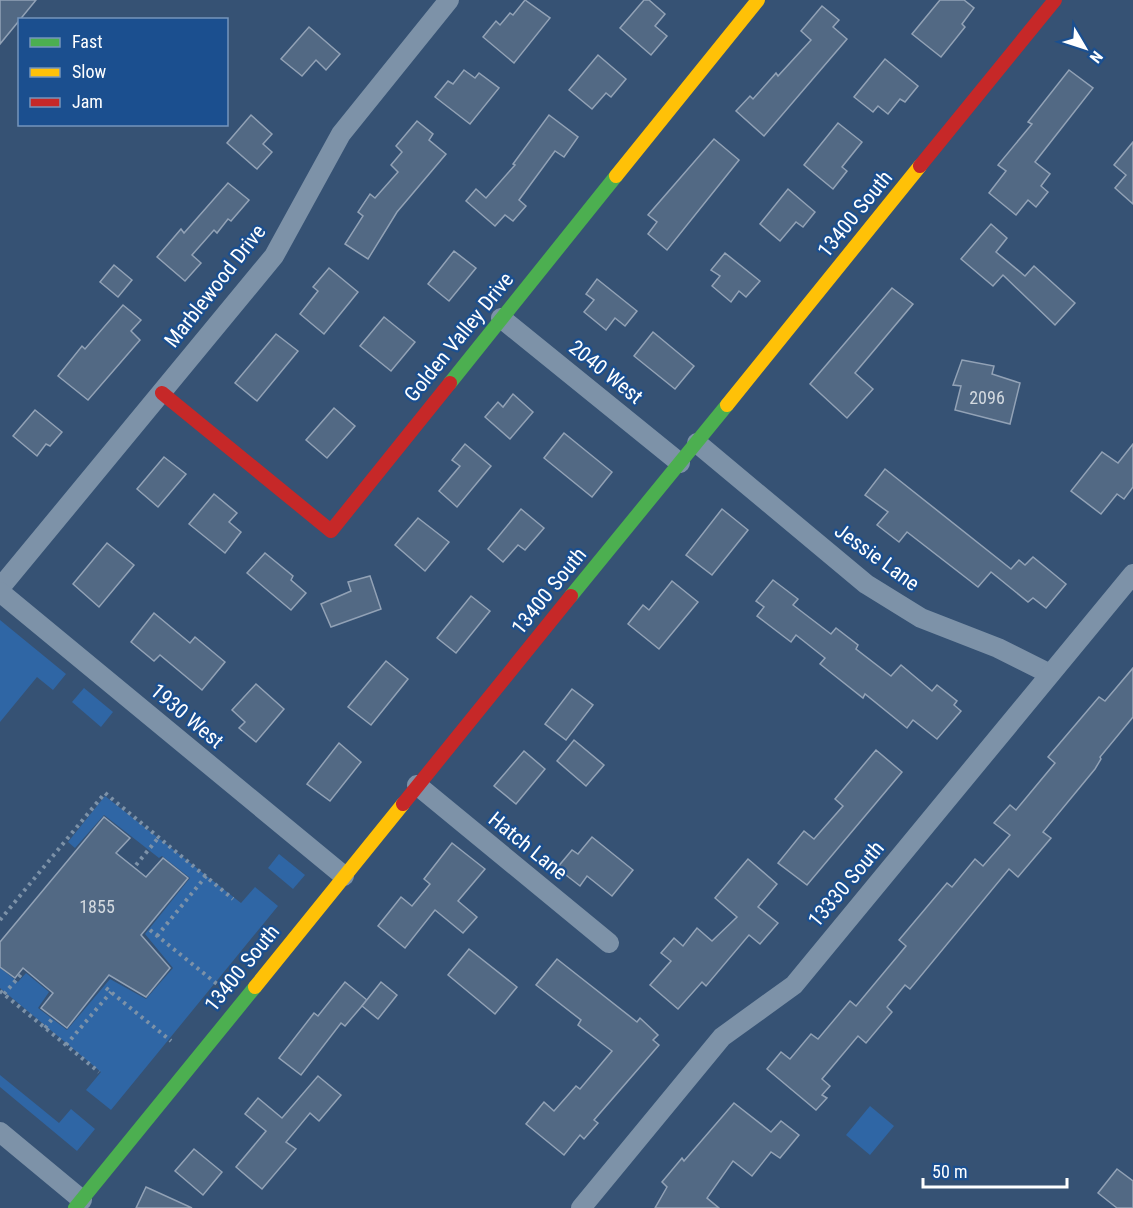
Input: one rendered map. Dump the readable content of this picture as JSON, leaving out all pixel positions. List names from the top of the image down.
{
  "streets": {
    "street": [
      "13400 South",
      "Marblewood Drive",
      "Golden Valley Drive",
      "2040 West",
      "Jessie Lane",
      "1930 West",
      "Hatch Lane",
      "13330 South"
    ]
  },
  "crossings": [
    ["13400 South", "2040 West"],
    ["13400 South", "Jessie Lane"],
    ["13400 South", "1930 West"],
    ["13400 South", "Hatch Lane"],
    ["Marblewood Drive", "Golden Valley Drive"],
    ["Marblewood Drive", "1930 West"],
    ["Golden Valley Drive", "2040 West"],
    ["Jessie Lane", "13330 South"]
  ],
  "house_numbers": ["2096", "1855"],
  "legend": ["Fast", "Slow", "Jam"],
  "scale_bar": "50 m",
  "north": "bottom right"
}
